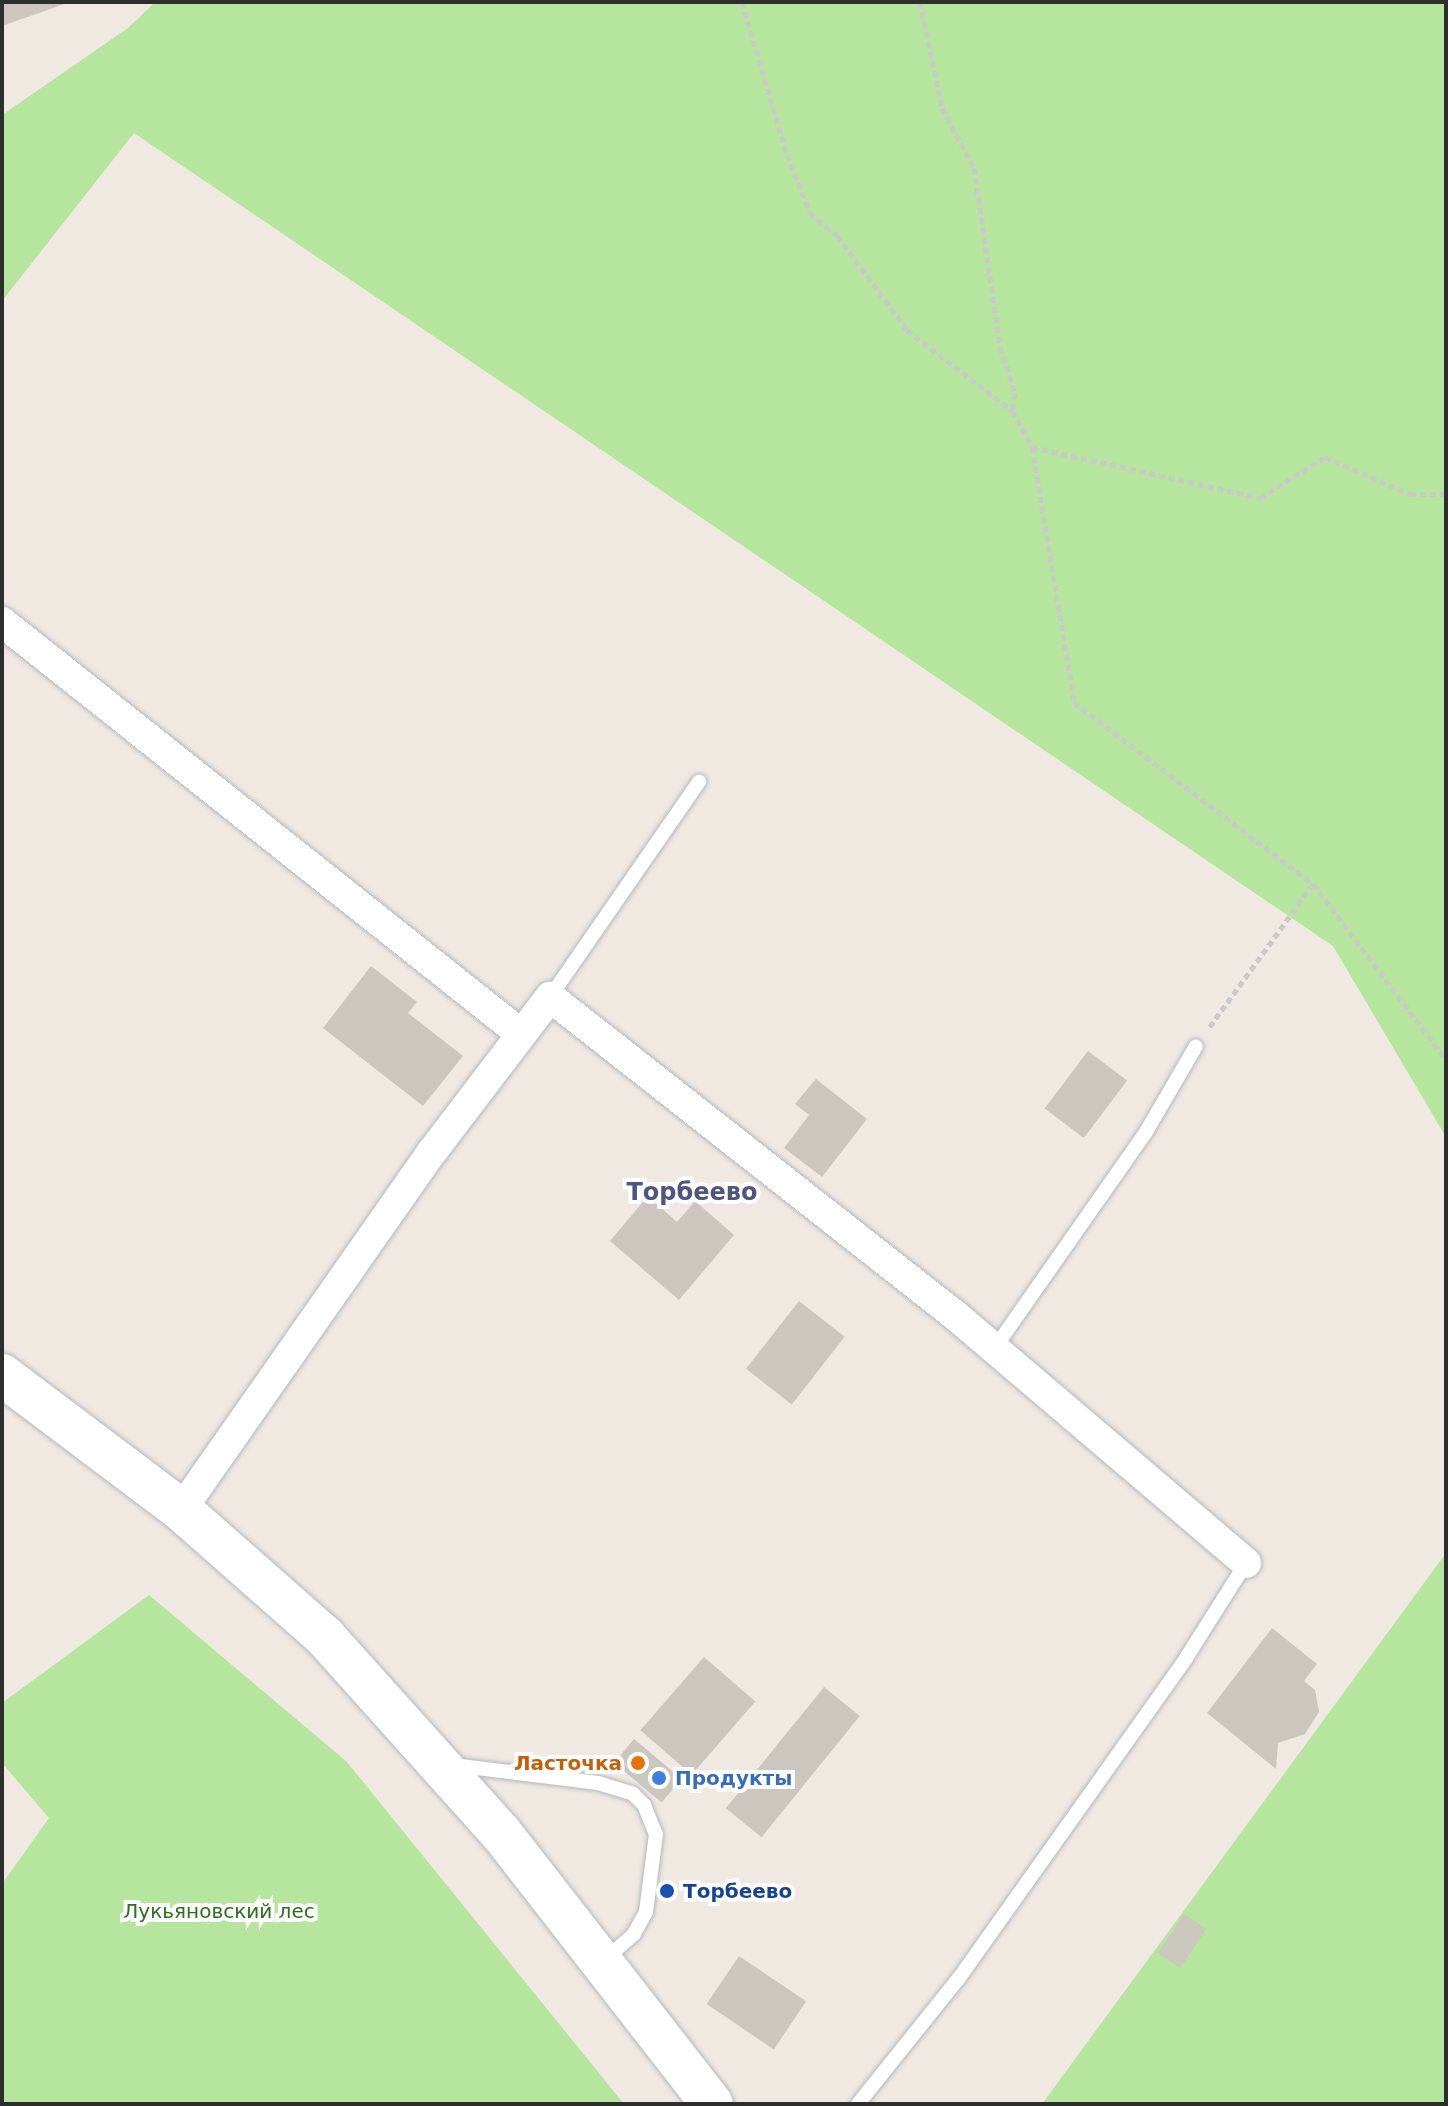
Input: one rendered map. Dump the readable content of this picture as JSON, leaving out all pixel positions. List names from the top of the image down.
{
  "districts": ["Торбеево"],
  "parks": ["Лукьяновский лес"],
  "places": ["Ласточка", "Продукты", "Торбеево"]
}
